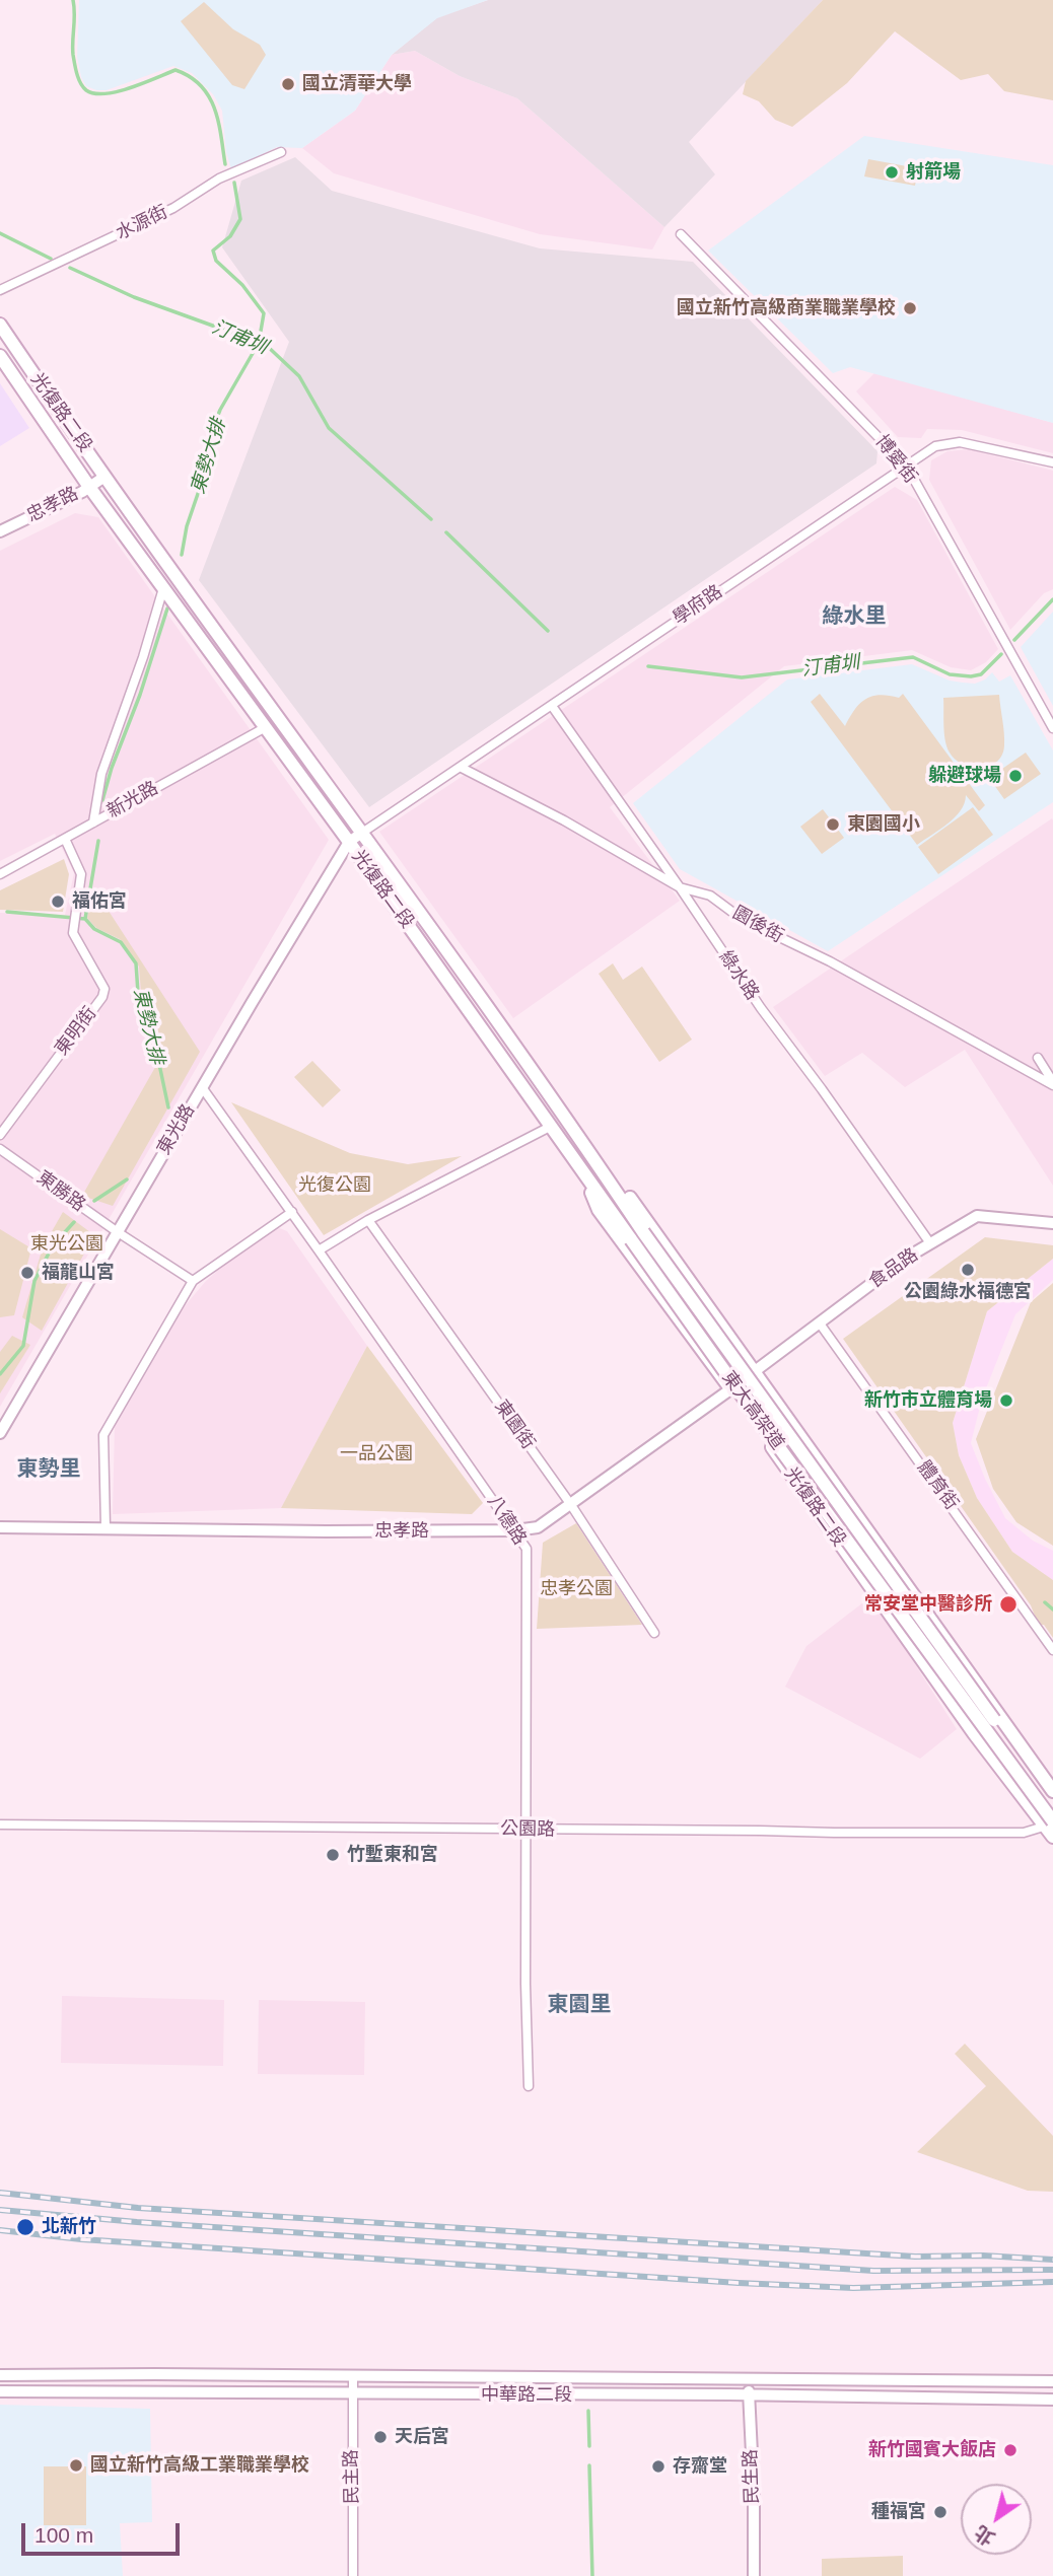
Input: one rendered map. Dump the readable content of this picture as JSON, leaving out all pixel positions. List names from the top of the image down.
{
  "streets": {
    "main road": ["光復路二段", "東大高架道"],
    "street": [
      "水源街",
      "博愛街",
      "忠孝路",
      "學府路",
      "新光路",
      "園後街",
      "綠水路",
      "東明街",
      "東光路",
      "東勝路",
      "食品路",
      "東園街",
      "體育街",
      "八德路",
      "公園路",
      "中華路二段",
      "民主路",
      "民生路"
    ]
  },
  "crossings": [
    ["光復路二段", "忠孝路"],
    ["光復路二段", "學府路"],
    ["光復路二段", "新光路"],
    ["光復路二段", "東光路"],
    ["光復路二段", "食品路"],
    ["光復路二段", "東大高架道"],
    ["光復路二段", "公園路"],
    ["博愛街", "學府路"],
    ["忠孝路", "食品路"],
    ["忠孝路", "東園街"],
    ["忠孝路", "八德路"],
    ["學府路", "園後街"],
    ["學府路", "綠水路"],
    ["學府路", "東光路"],
    ["新光路", "東明街"],
    ["園後街", "綠水路"],
    ["綠水路", "食品路"],
    ["東光路", "東勝路"],
    ["東光路", "八德路"],
    ["食品路", "體育街"],
    ["東大高架道", "公園路"],
    ["八德路", "公園路"],
    ["中華路二段", "民主路"],
    ["中華路二段", "民生路"]
  ],
  "districts": ["綠水里", "東勢里", "東園里"],
  "water": ["汀甫圳", "東勢大排"],
  "parks": [
    "光復公園",
    "東光公園",
    "一品公園",
    "忠孝公園"
  ],
  "places": [
    "國立清華大學",
    "射箭場",
    "國立新竹高級商業職業學校",
    "躲避球場",
    "東園國小",
    "福佑宮",
    "公園綠水福德宮",
    "福龍山宮",
    "新竹市立體育場",
    "常安堂中醫診所",
    "竹塹東和宮",
    "北新竹",
    "天后宮",
    "新竹國賓大飯店",
    "國立新竹高級工業職業學校",
    "存齋堂",
    "種福宮"
  ],
  "scale_bar": "100 m",
  "north": "bottom left"
}
